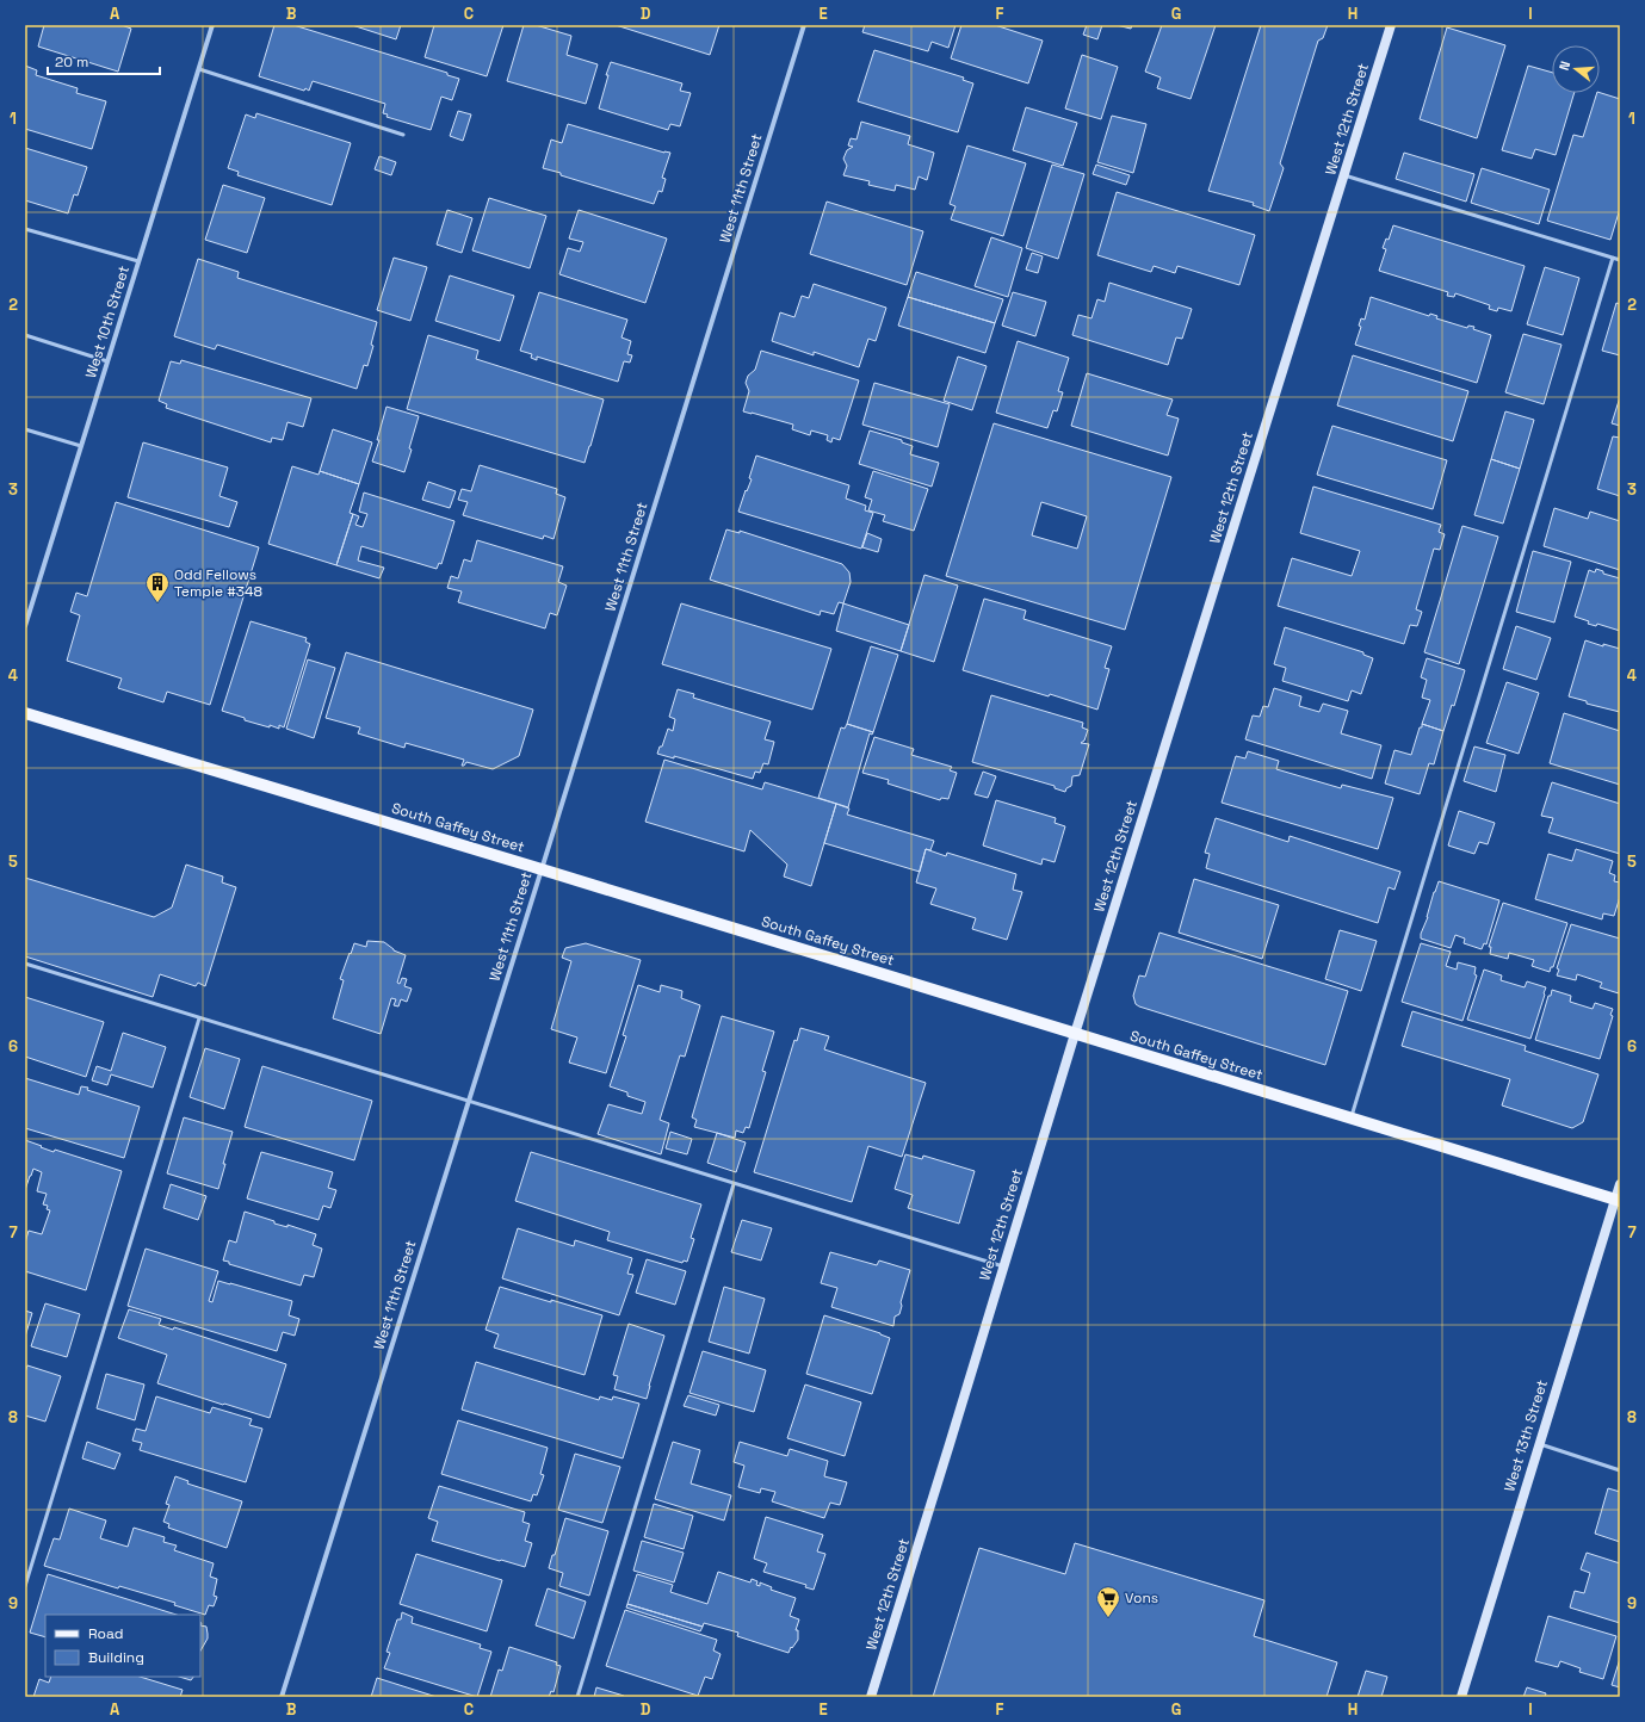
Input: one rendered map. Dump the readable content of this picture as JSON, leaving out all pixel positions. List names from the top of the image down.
{
  "streets": {
    "main road": ["South Gaffey Street"],
    "street": [
      "West 12th Street",
      "West 11th Street",
      "West 10th Street",
      "West 13th Street"
    ]
  },
  "crossings": [
    ["West 12th Street", "South Gaffey Street"],
    ["West 11th Street", "South Gaffey Street"],
    ["South Gaffey Street", "West 13th Street"]
  ],
  "places": {
    "building": ["Odd Fellows Temple #348"],
    "supermarket": ["Vons"]
  },
  "legend": ["Road", "Building"],
  "scale_bar": "20 m",
  "north": "left",
  "grid": {
    "columns": [
      "A",
      "B",
      "C",
      "D",
      "E",
      "F",
      "G",
      "H",
      "I"
    ],
    "rows": [
      "1",
      "2",
      "3",
      "4",
      "5",
      "6",
      "7",
      "8",
      "9"
    ]
  }
}
